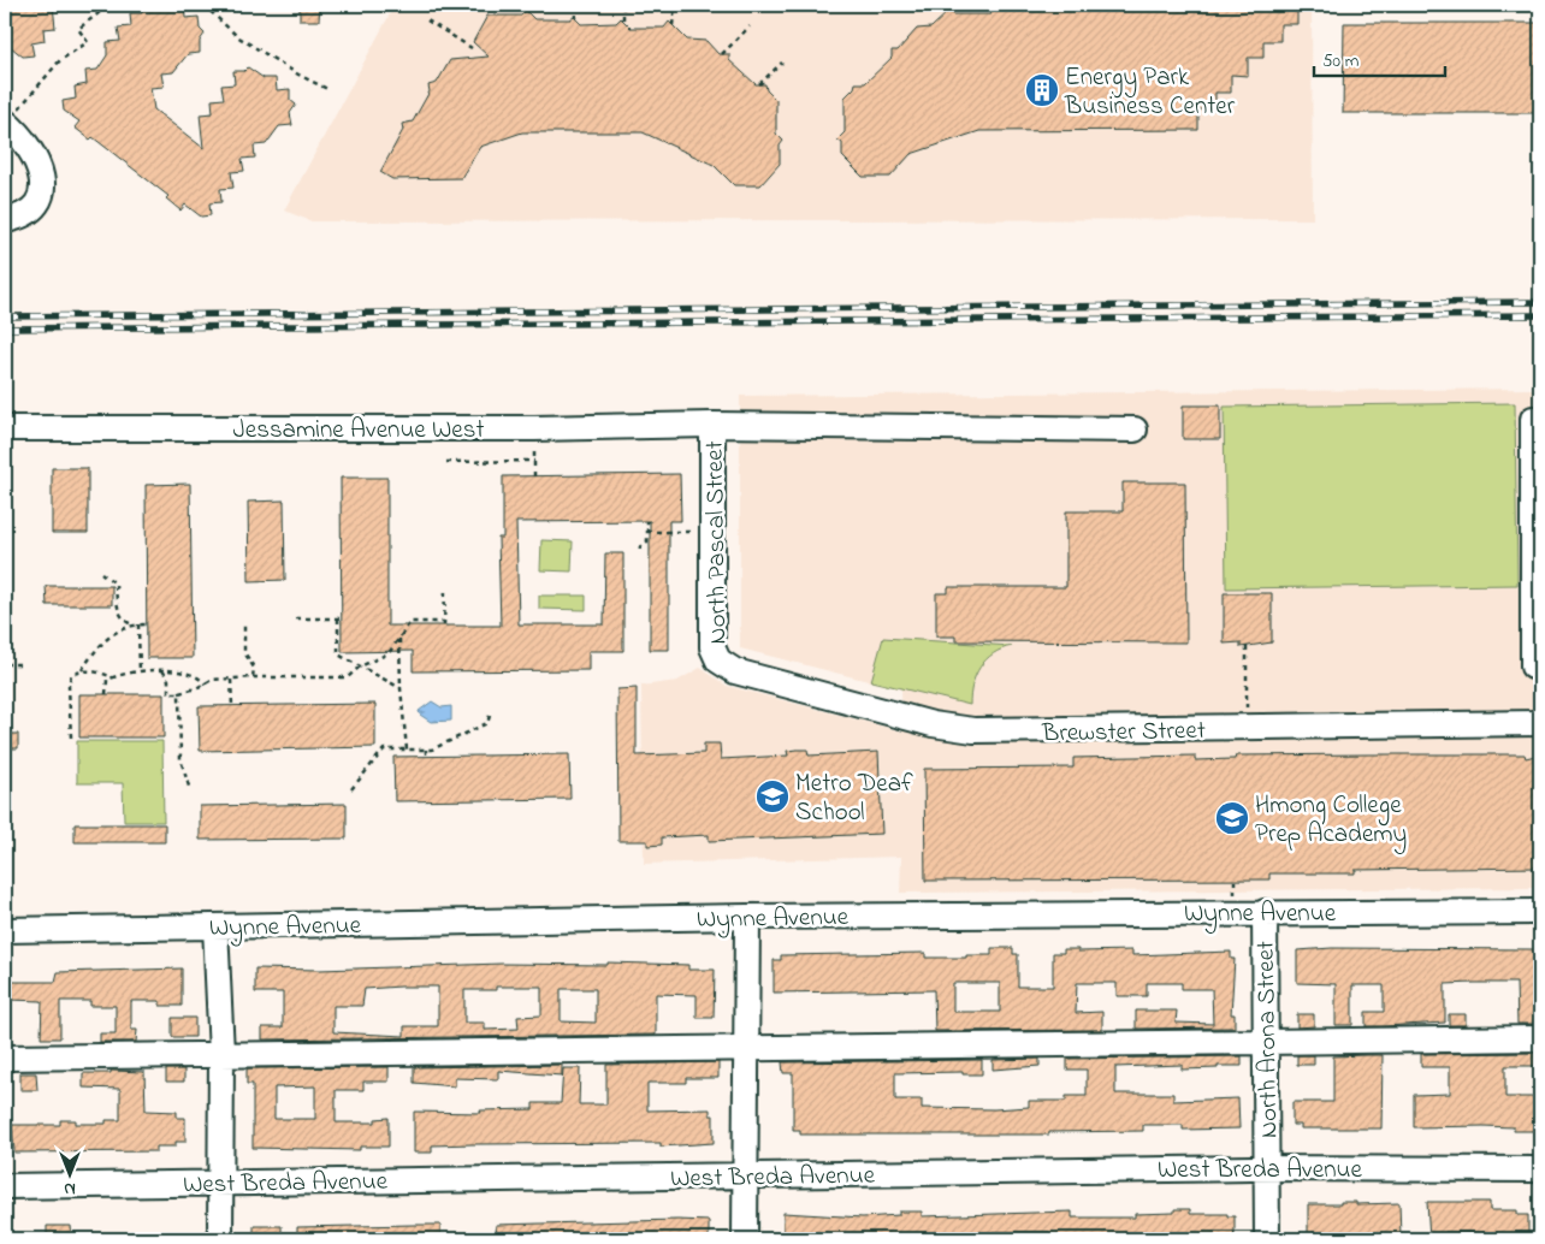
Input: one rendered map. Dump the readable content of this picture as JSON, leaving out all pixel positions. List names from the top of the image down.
{
  "streets": {
    "street": [
      "Jessamine Avenue West",
      "North Pascal Street",
      "Brewster Street",
      "Wynne Avenue",
      "North Arona Street",
      "West Breda Avenue"
    ]
  },
  "crossings": [
    ["Jessamine Avenue West", "North Pascal Street"],
    ["North Pascal Street", "Brewster Street"],
    ["Wynne Avenue", "North Arona Street"],
    ["North Arona Street", "West Breda Avenue"]
  ],
  "places": {
    "building": ["Energy Park Business Center"],
    "school or university": ["Metro Deaf School", "Hmong College Prep Academy"]
  },
  "scale_bar": "50 m",
  "north": "bottom"
}
